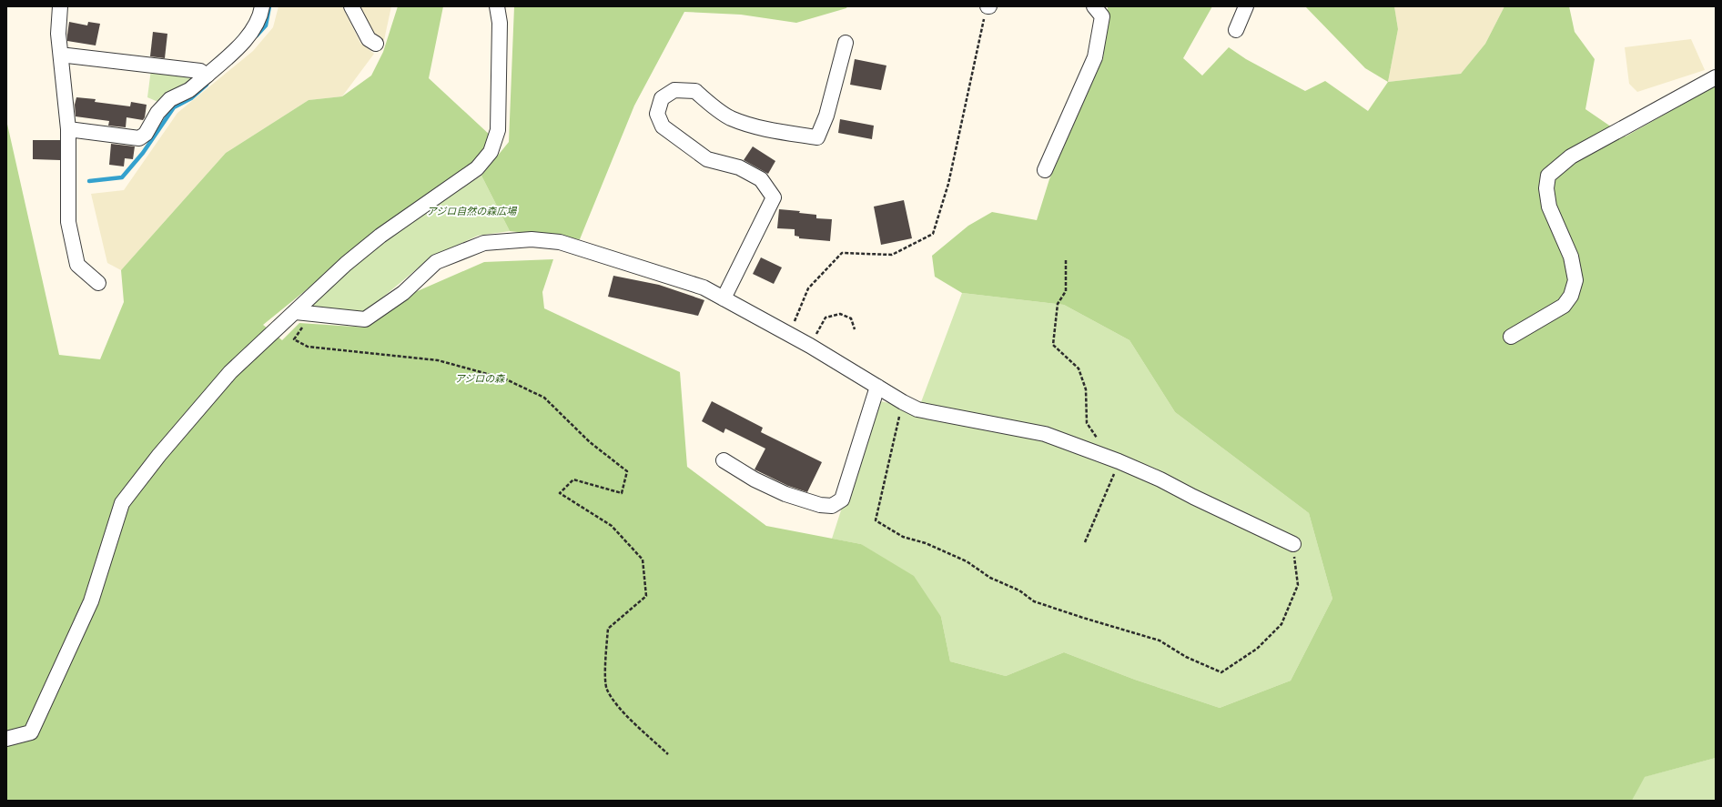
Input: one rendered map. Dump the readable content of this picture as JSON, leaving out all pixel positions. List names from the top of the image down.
{
  "parks": ["アジロ自然の森広場", "アジロの森"]
}
